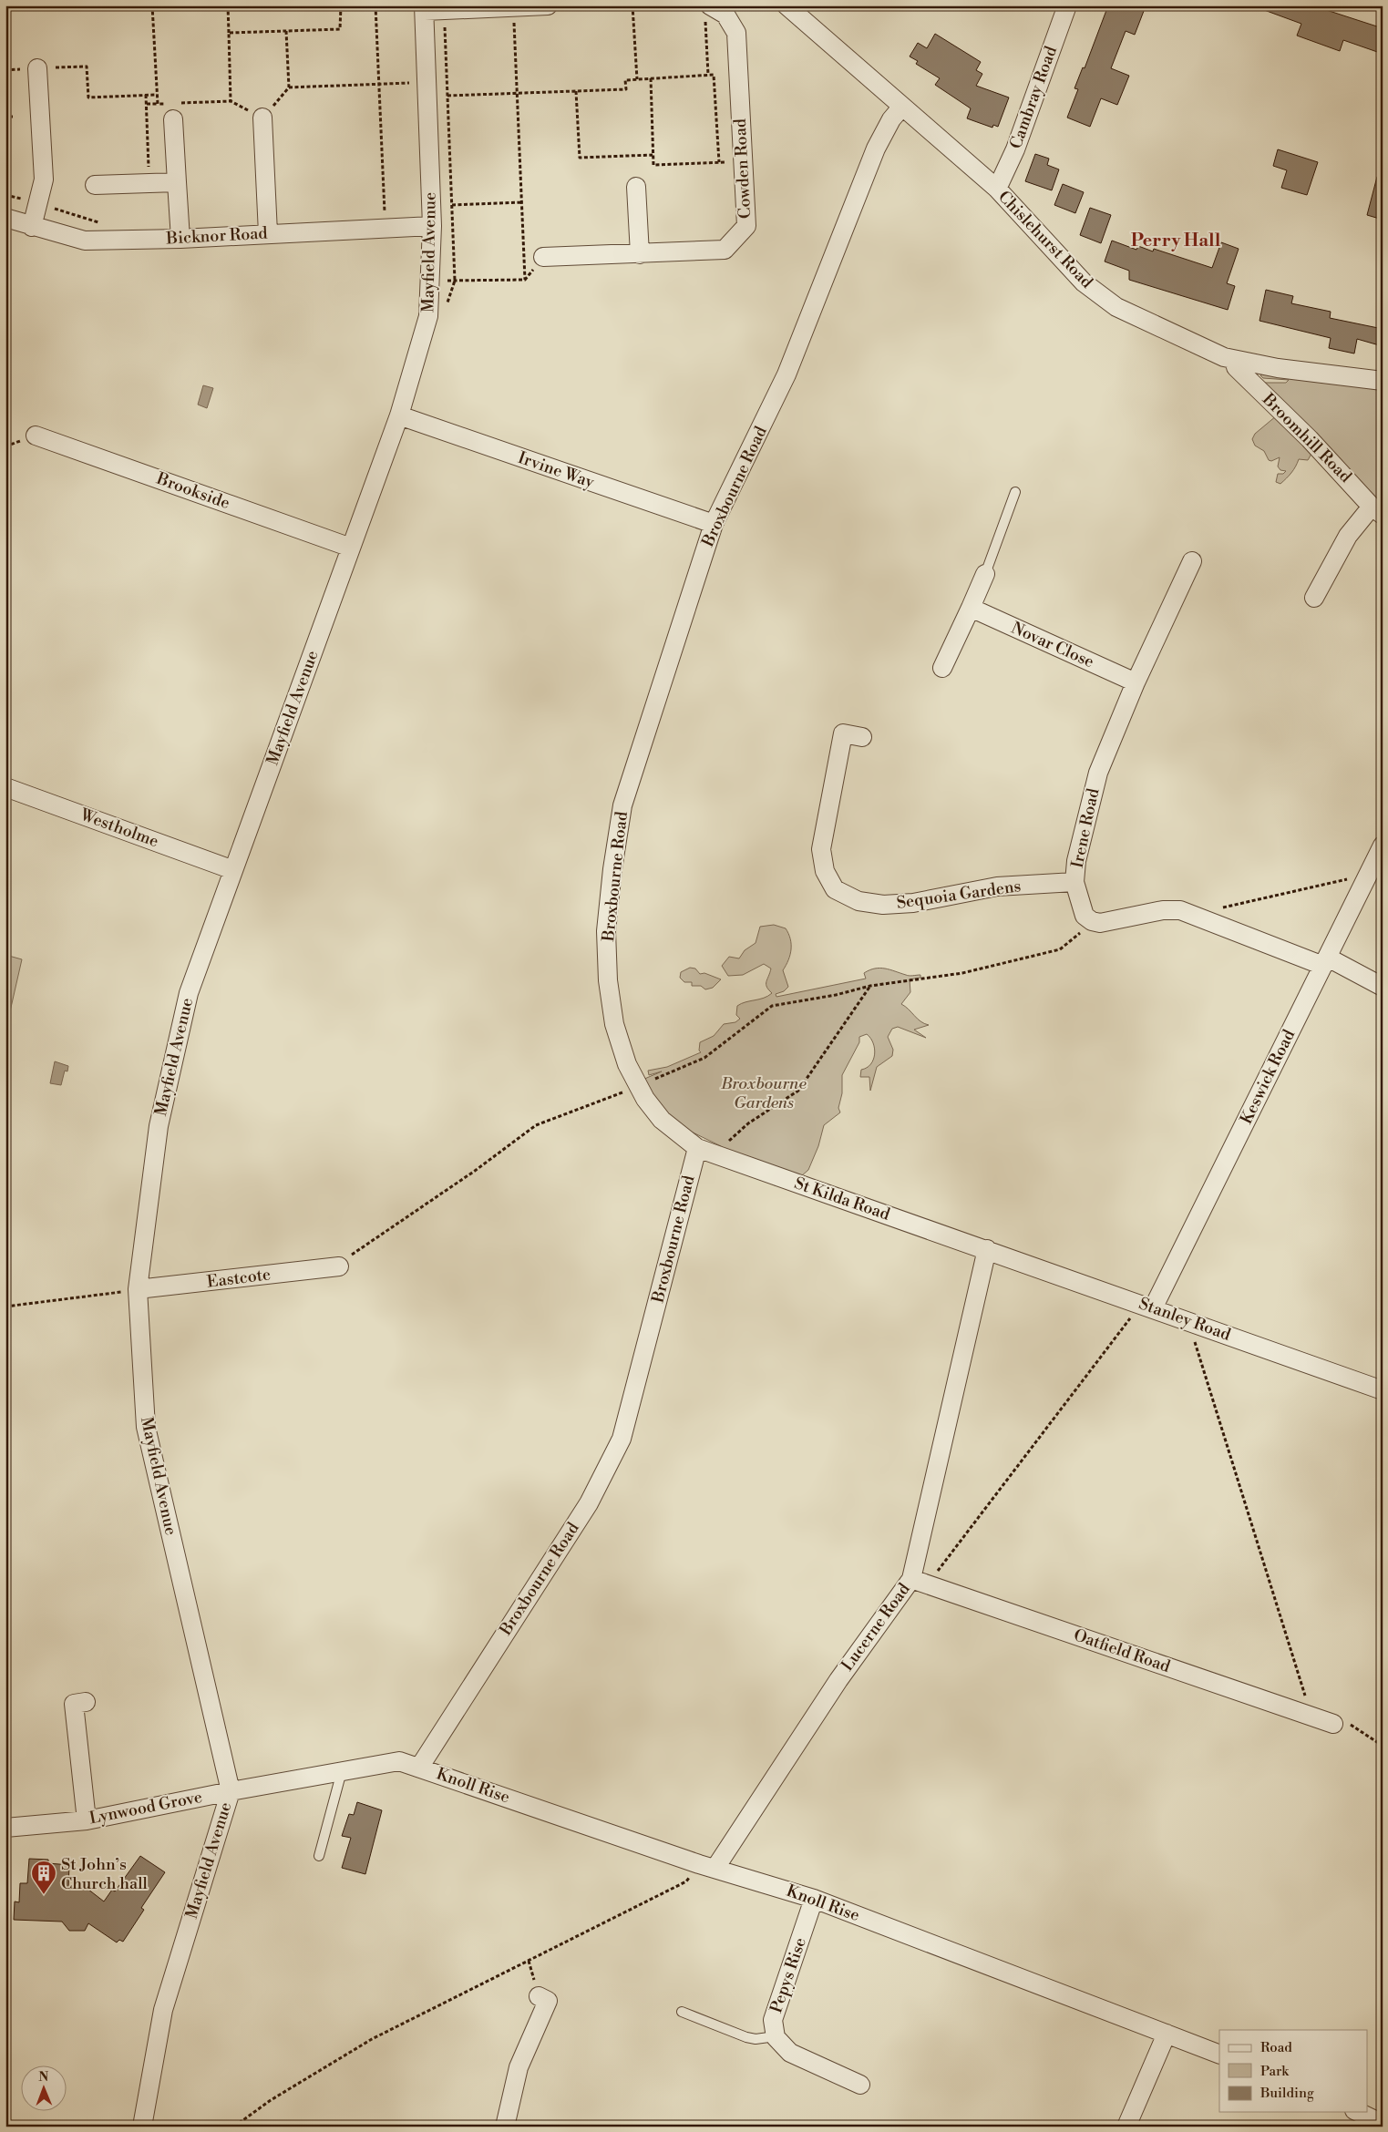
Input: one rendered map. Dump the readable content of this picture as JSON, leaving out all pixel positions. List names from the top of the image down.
{
  "streets": {
    "street": [
      "Cambray Road",
      "Cowden Road",
      "Bicknor Road",
      "Chislehurst Road",
      "Mayfield Avenue",
      "Broomhill Road",
      "Irvine Way",
      "Broxbourne Road",
      "Brookside",
      "Novar Close",
      "Westholme",
      "Irene Road",
      "Sequoia Gardens",
      "Keswick Road",
      "St Kilda Road",
      "Eastcote",
      "Stanley Road",
      "Lucerne Road",
      "Oatfield Road",
      "Knoll Rise",
      "Lynwood Grove",
      "Pepys Rise"
    ]
  },
  "crossings": [
    ["Cambray Road", "Chislehurst Road"],
    ["Bicknor Road", "Mayfield Avenue"],
    ["Chislehurst Road", "Broomhill Road"],
    ["Chislehurst Road", "Broxbourne Road"],
    ["Mayfield Avenue", "Irvine Way"],
    ["Mayfield Avenue", "Brookside"],
    ["Mayfield Avenue", "Westholme"],
    ["Mayfield Avenue", "Eastcote"],
    ["Mayfield Avenue", "Lynwood Grove"],
    ["Irvine Way", "Broxbourne Road"],
    ["Broxbourne Road", "St Kilda Road"],
    ["Broxbourne Road", "Knoll Rise"],
    ["Broxbourne Road", "Lynwood Grove"],
    ["Novar Close", "Irene Road"],
    ["Irene Road", "Sequoia Gardens"],
    ["Keswick Road", "Stanley Road"],
    ["St Kilda Road", "Stanley Road"],
    ["St Kilda Road", "Lucerne Road"],
    ["Stanley Road", "Lucerne Road"],
    ["Lucerne Road", "Oatfield Road"],
    ["Lucerne Road", "Knoll Rise"],
    ["Knoll Rise", "Lynwood Grove"],
    ["Knoll Rise", "Pepys Rise"]
  ],
  "districts": ["Perry Hall"],
  "parks": ["Broxbourne Gardens"],
  "places": {
    "building": ["St John’s Church hall"]
  },
  "legend": ["Road", "Park", "Building"],
  "north": "top"
}
